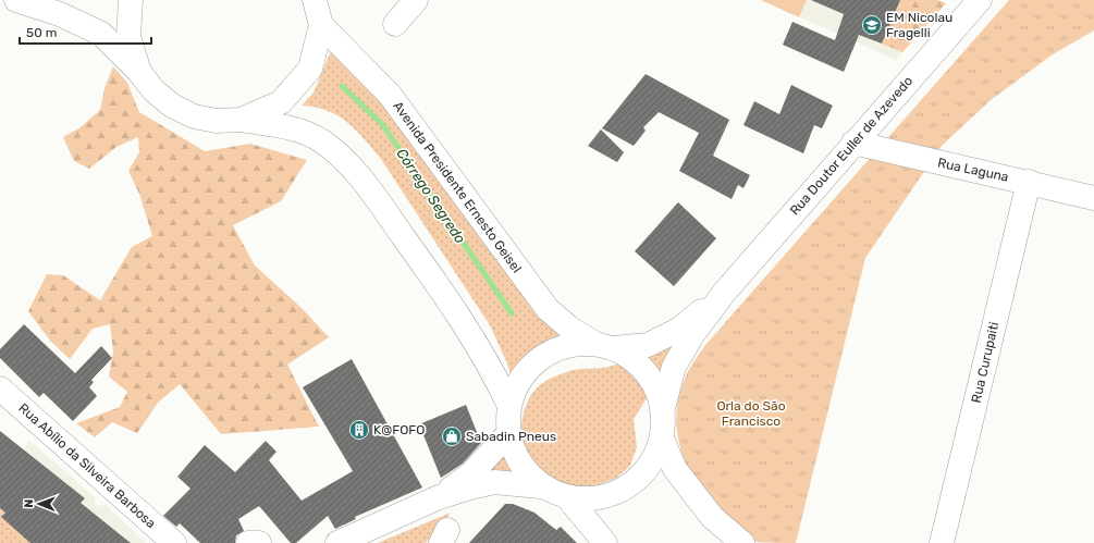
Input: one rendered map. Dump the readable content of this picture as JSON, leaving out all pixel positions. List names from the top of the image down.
{
  "streets": {
    "main road": [
      "Rua Doutor Euller de Azevedo",
      "Rua Laguna",
      "Avenida Presidente Ernesto Geisel",
      "Rua Curupaiti",
      "Rua Abílio da Silveira Barbosa"
    ]
  },
  "crossings": [
    ["Rua Doutor Euller de Azevedo", "Rua Laguna"],
    ["Rua Doutor Euller de Azevedo", "Avenida Presidente Ernesto Geisel"],
    ["Rua Laguna", "Rua Curupaiti"]
  ],
  "water": ["Córrego Segredo"],
  "parks": ["Orla do São Francisco"],
  "places": {
    "school or university": ["EM Nicolau Fragelli"],
    "building": ["K@FOFO"],
    "shop": ["Sabadin Pneus"]
  },
  "scale_bar": "50 m",
  "north": "left"
}
